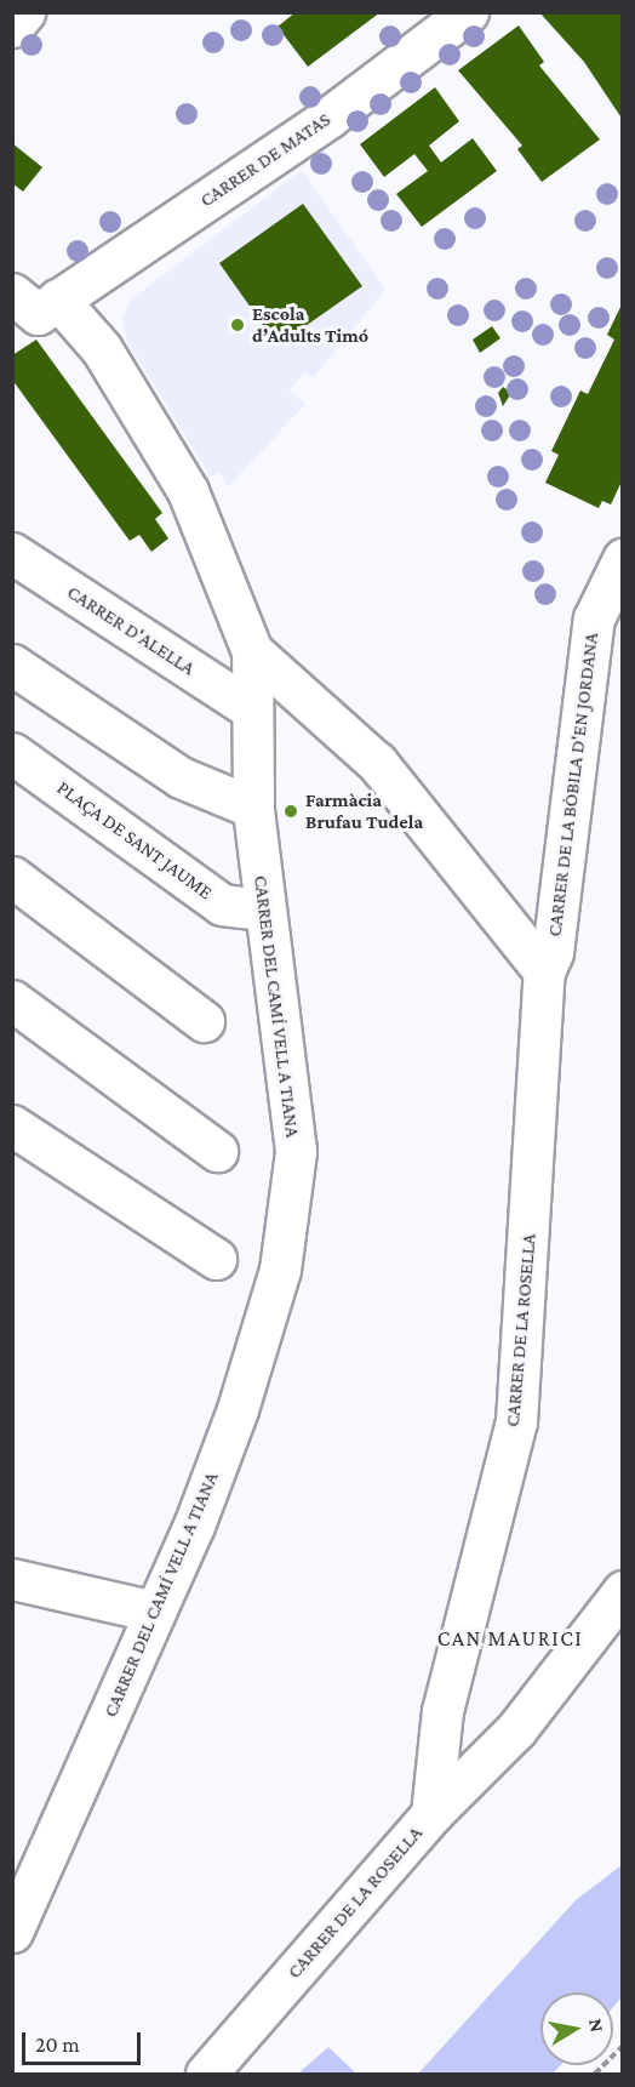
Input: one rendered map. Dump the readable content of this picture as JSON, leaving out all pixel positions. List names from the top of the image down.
{
  "streets": {
    "street": [
      "CARRER DE MATAS",
      "CARRER D'ALELLA",
      "CARRER DE LA BÒBILA D'EN JORDANA",
      "PLAÇA DE SANT JAUME",
      "CARRER DEL CAMÍ VELL A TIANA",
      "CARRER DE LA ROSELLA"
    ]
  },
  "crossings": [
    ["CARRER DE MATAS", "CARRER DEL CAMÍ VELL A TIANA"],
    ["CARRER D'ALELLA", "CARRER DEL CAMÍ VELL A TIANA"],
    ["CARRER DE LA BÒBILA D'EN JORDANA", "CARRER DE LA ROSELLA"],
    ["PLAÇA DE SANT JAUME", "CARRER DEL CAMÍ VELL A TIANA"]
  ],
  "districts": ["CAN MAURICI"],
  "places": ["Escola d’Adults Timó", "Farmàcia Brufau Tudela"],
  "scale_bar": "20 m",
  "north": "right"
}
